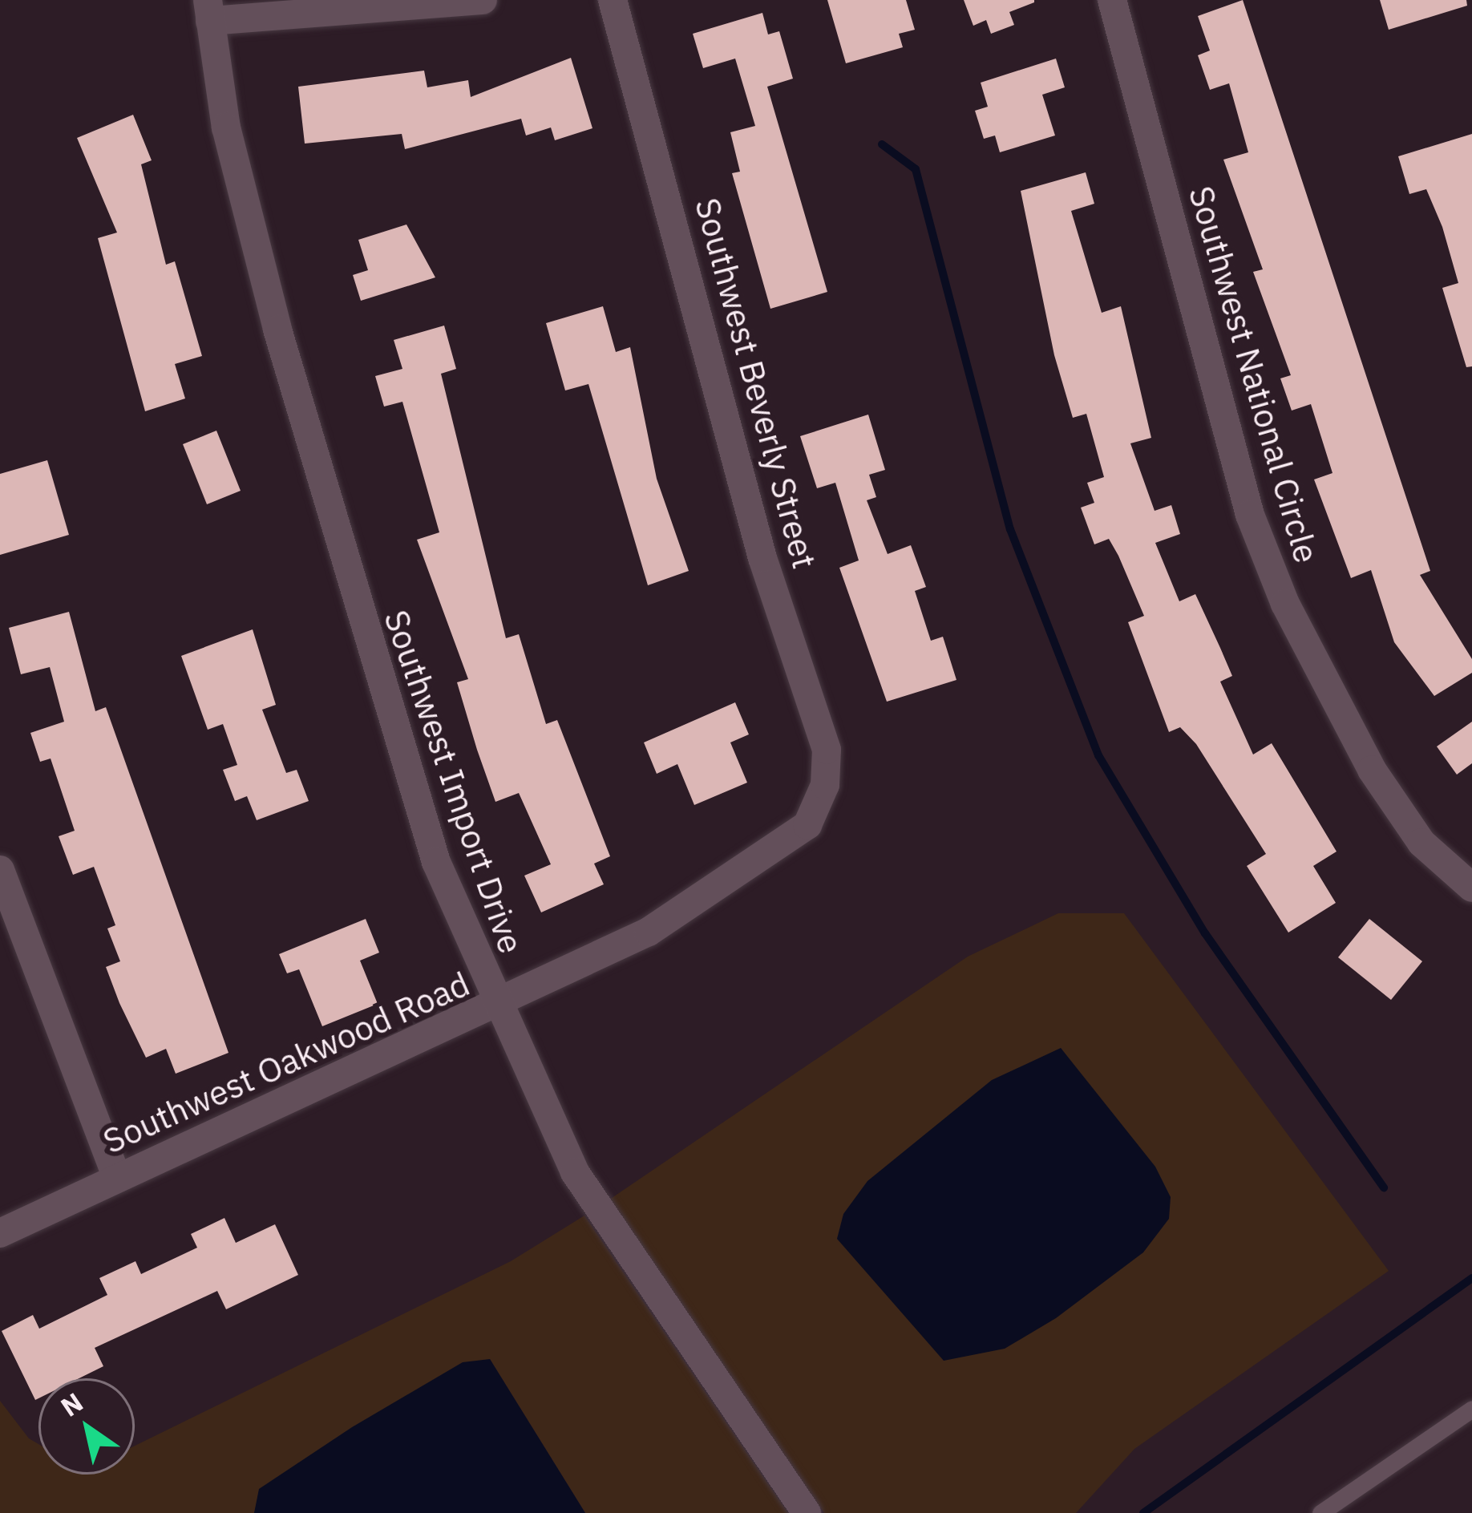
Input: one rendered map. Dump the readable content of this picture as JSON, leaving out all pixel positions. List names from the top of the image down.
{
  "streets": {
    "street": [
      "Southwest National Circle",
      "Southwest Beverly Street",
      "Southwest Import Drive",
      "Southwest Oakwood Road"
    ]
  },
  "crossings": [
    ["Southwest Beverly Street", "Southwest Oakwood Road"],
    ["Southwest Import Drive", "Southwest Oakwood Road"]
  ],
  "north": "top left"
}
